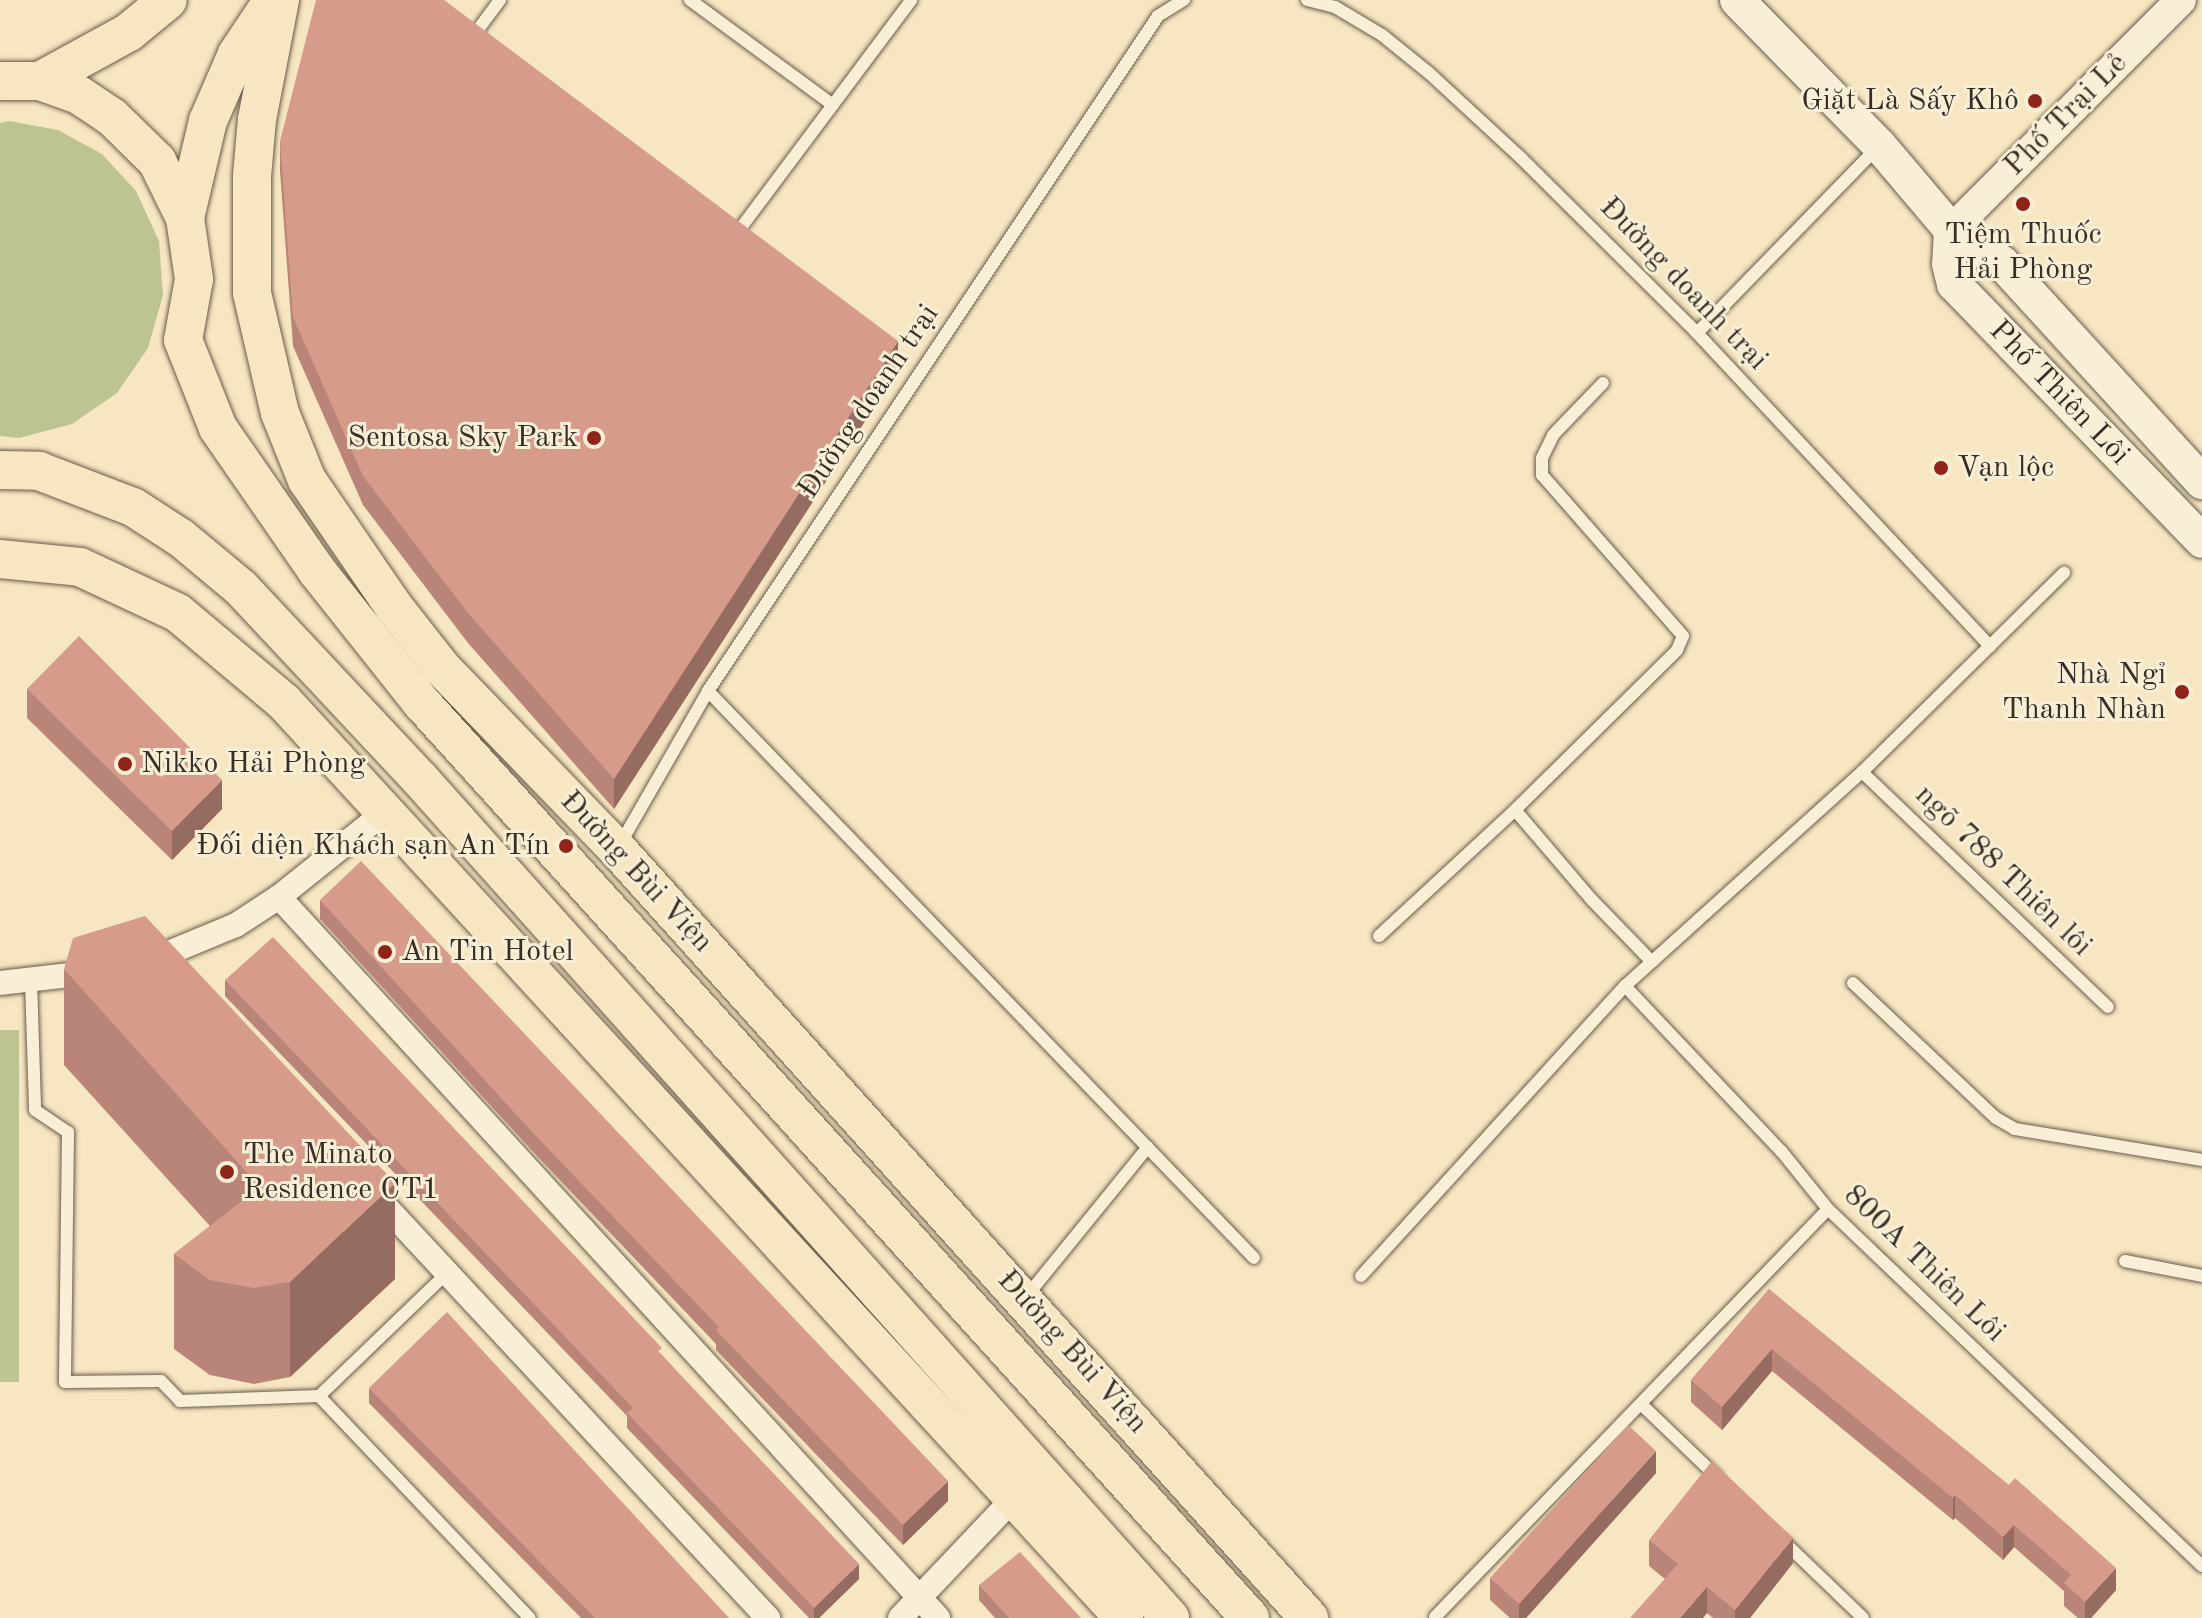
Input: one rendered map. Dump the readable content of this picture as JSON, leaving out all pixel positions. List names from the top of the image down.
{
  "streets": {
    "main road": ["Phố Thiên Lôi", "Đường Bùi Viện"],
    "street": ["Phố Trại Lẻ"],
    "lane": ["Đường doanh trại", "ngõ 788 Thiên lôi", "800A Thiên Lôi"]
  },
  "crossings": [
    ["Phố Trại Lẻ", "Phố Thiên Lôi"],
    ["Đường doanh trại", "Đường Bùi Viện"]
  ],
  "places": [
    "Giặt Là Sấy Khô",
    "Tiệm Thuốc Hải Phòng",
    "Sentosa Sky Park",
    "Vạn lộc",
    "Nhà Ngỉ Thanh Nhàn",
    "Nikko Hải Phòng",
    "Đối diện Khách sạn An Tín",
    "An Tin Hotel",
    "The Minato Residence CT1"
  ]
}
